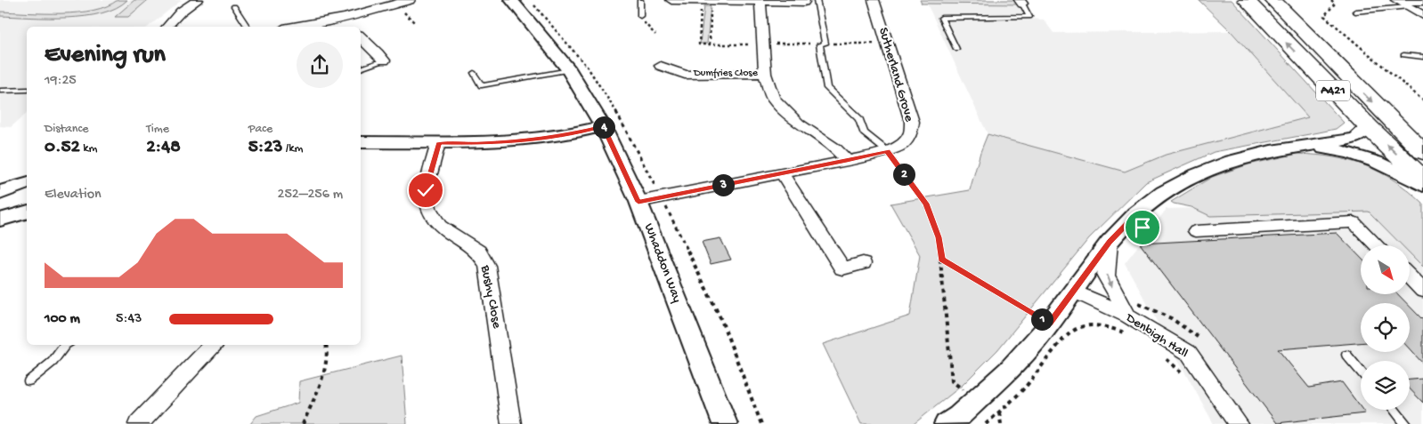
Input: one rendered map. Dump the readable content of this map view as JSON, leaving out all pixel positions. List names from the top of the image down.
{
  "streets": {
    "highway": ["A421"],
    "street": [
      "Dumfries Close",
      "Sutherland Grove",
      "Whaddon Way",
      "Bushy Close",
      "Denbigh Hall"
    ]
  },
  "crossings": [
    ["Dumfries Close", "Sutherland Grove"],
    ["Sutherland Grove", "Whaddon Way"]
  ],
  "north": "bottom right",
  "page": {
    "heading": ["Evening run", "19:25"],
    "stats": [
      ["Distance", "0.52 km"],
      ["Time", "2:48"],
      ["Pace", "5:23 /km"]
    ],
    "pins": [
      "4",
      "2",
      "3",
      "1"
    ],
    "chart": ["Elevation", "252–256 m"],
    "list": [
      {
        "name": "100 m",
        "note": "5:43"
      }
    ]
  }
}
